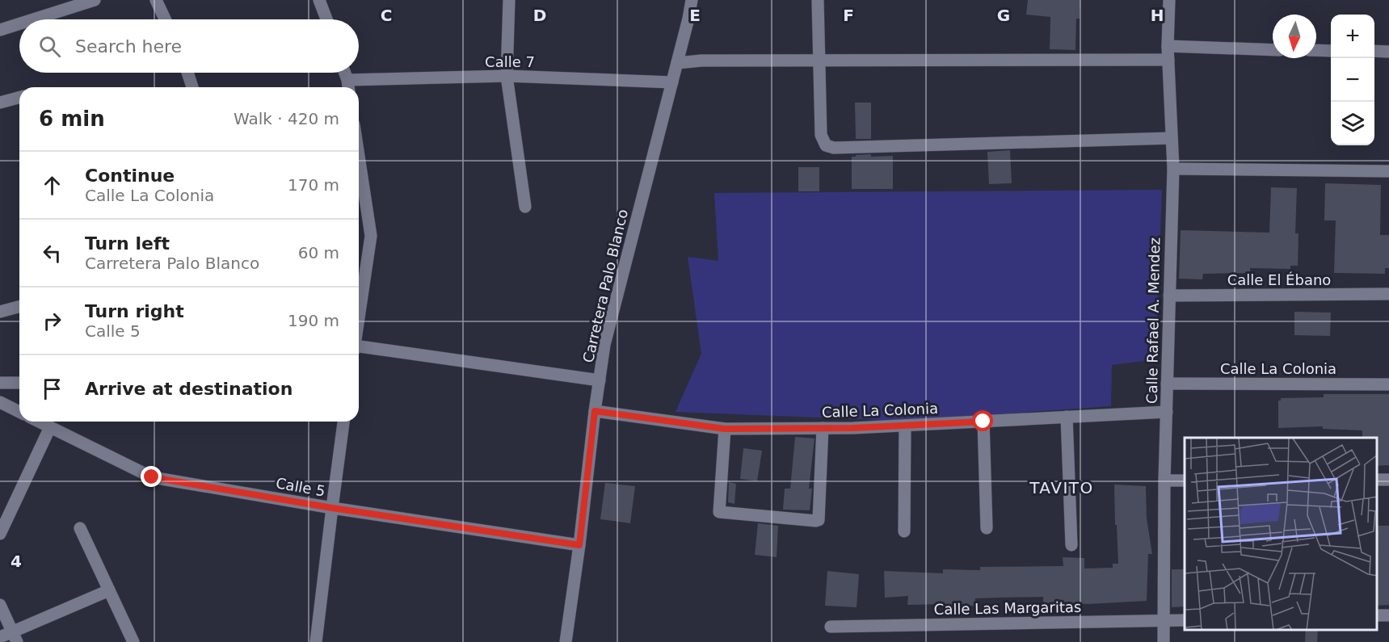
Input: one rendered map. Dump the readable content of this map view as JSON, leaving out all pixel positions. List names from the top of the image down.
{
  "streets": {
    "street": [
      "Calle 7",
      "Calle El Ébano",
      "Carretera Palo Blanco",
      "Calle Rafael A. Mendez",
      "Calle La Colonia",
      "Calle 5",
      "Calle Las Margaritas"
    ]
  },
  "crossings": [
    ["Calle 7", "Carretera Palo Blanco"],
    ["Calle El Ébano", "Calle Rafael A. Mendez"],
    ["Carretera Palo Blanco", "Calle La Colonia"],
    ["Carretera Palo Blanco", "Calle 5"],
    ["Calle Rafael A. Mendez", "Calle La Colonia"],
    ["Calle Rafael A. Mendez", "Calle Las Margaritas"]
  ],
  "districts": ["TAVITO"],
  "north": "bottom",
  "page": {
    "map_buttons": ["+", "−"],
    "search": "Search here",
    "heading": ["6 min", "Walk · 420 m"],
    "list": [
      ["Continue", "Calle La Colonia", "170 m"],
      ["Turn left", "Carretera Palo Blanco", "60 m"],
      ["Turn right", "Calle 5", "190 m"],
      "Arrive at destination"
    ]
  },
  "grid": {
    "columns": [
      "C",
      "D",
      "E",
      "F",
      "G",
      "H"
    ],
    "rows": ["4"]
  }
}
